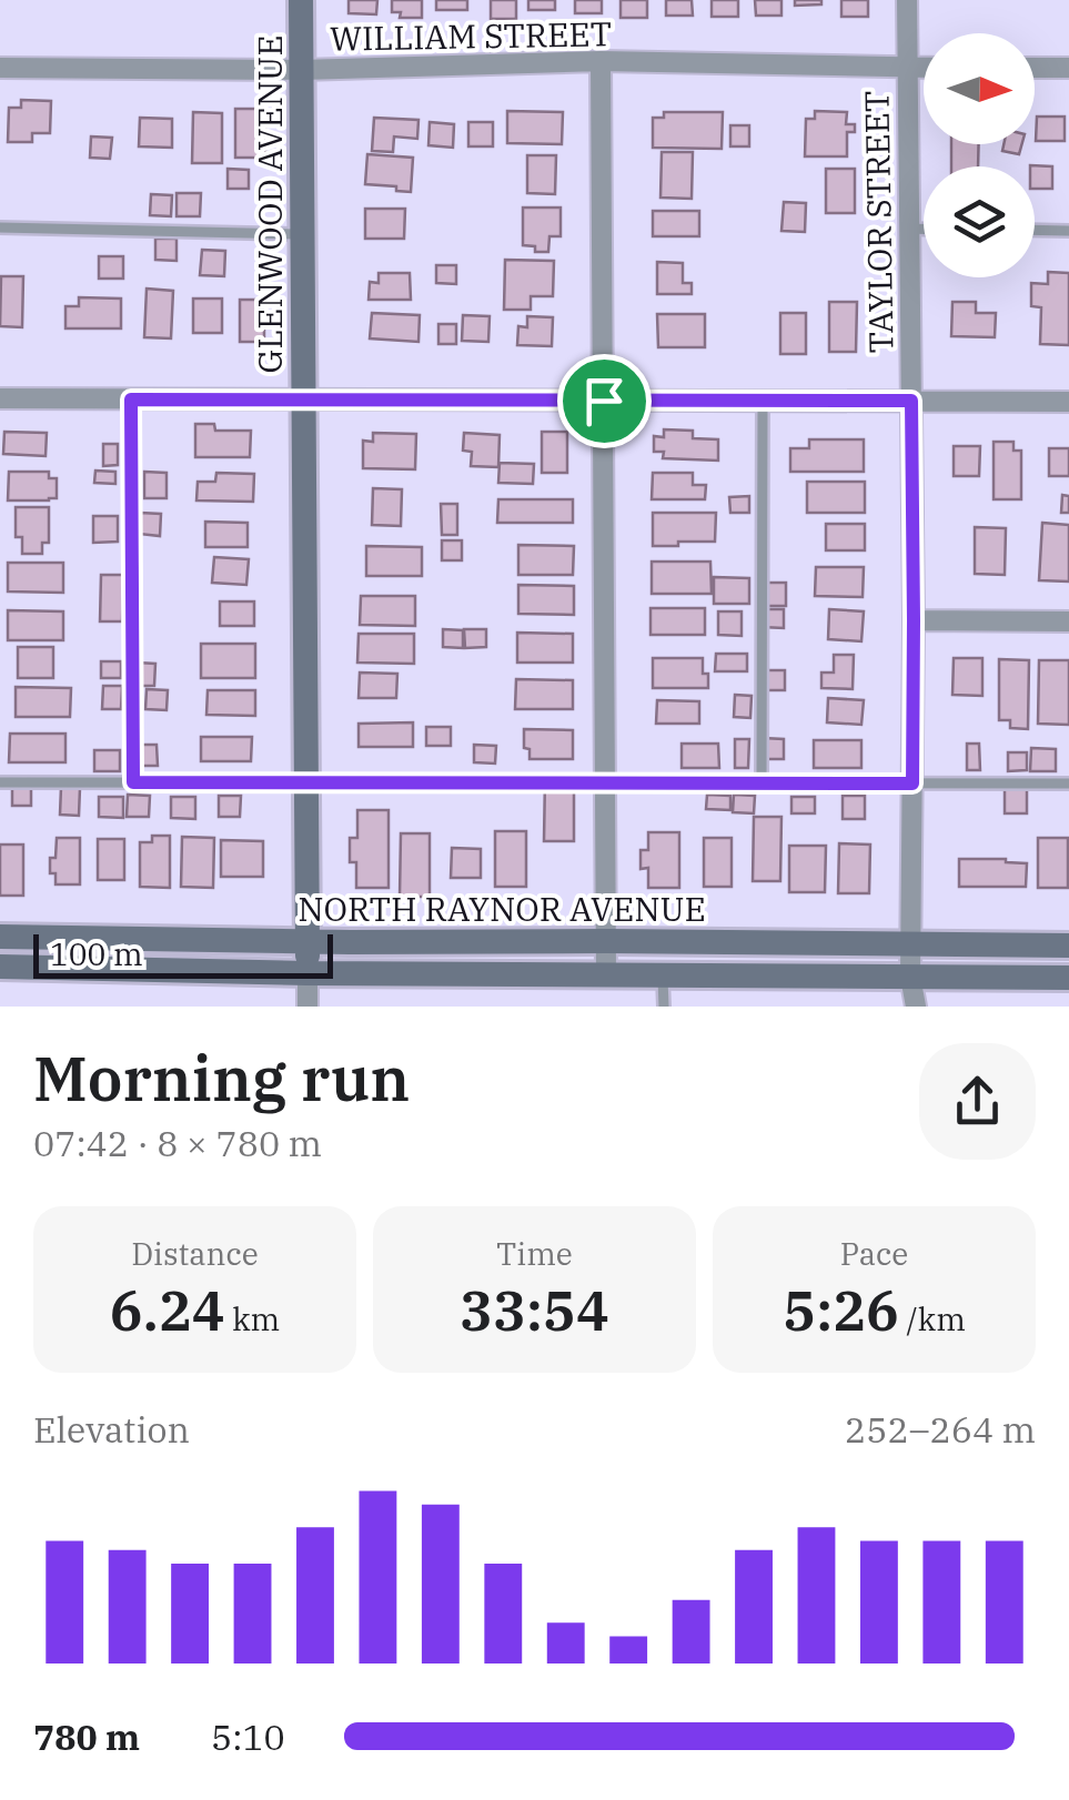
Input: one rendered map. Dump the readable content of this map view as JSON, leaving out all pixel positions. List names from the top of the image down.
{
  "streets": {
    "main road": ["GLENWOOD AVENUE", "NORTH RAYNOR AVENUE"],
    "street": ["WILLIAM STREET", "TAYLOR STREET"]
  },
  "crossings": [
    ["WILLIAM STREET", "GLENWOOD AVENUE"],
    ["WILLIAM STREET", "TAYLOR STREET"],
    ["GLENWOOD AVENUE", "NORTH RAYNOR AVENUE"],
    ["TAYLOR STREET", "NORTH RAYNOR AVENUE"]
  ],
  "scale_bar": "100 m",
  "north": "right",
  "page": {
    "scale": "100 m",
    "heading": ["Morning run", "07:42 · 8 × 780 m"],
    "stats": [
      ["Distance", "6.24 km"],
      ["Time", "33:54"],
      ["Pace", "5:26 /km"]
    ],
    "chart": ["Elevation", "252–264 m"],
    "list": [
      {
        "name": "780 m",
        "note": "5:10"
      }
    ]
  }
}
